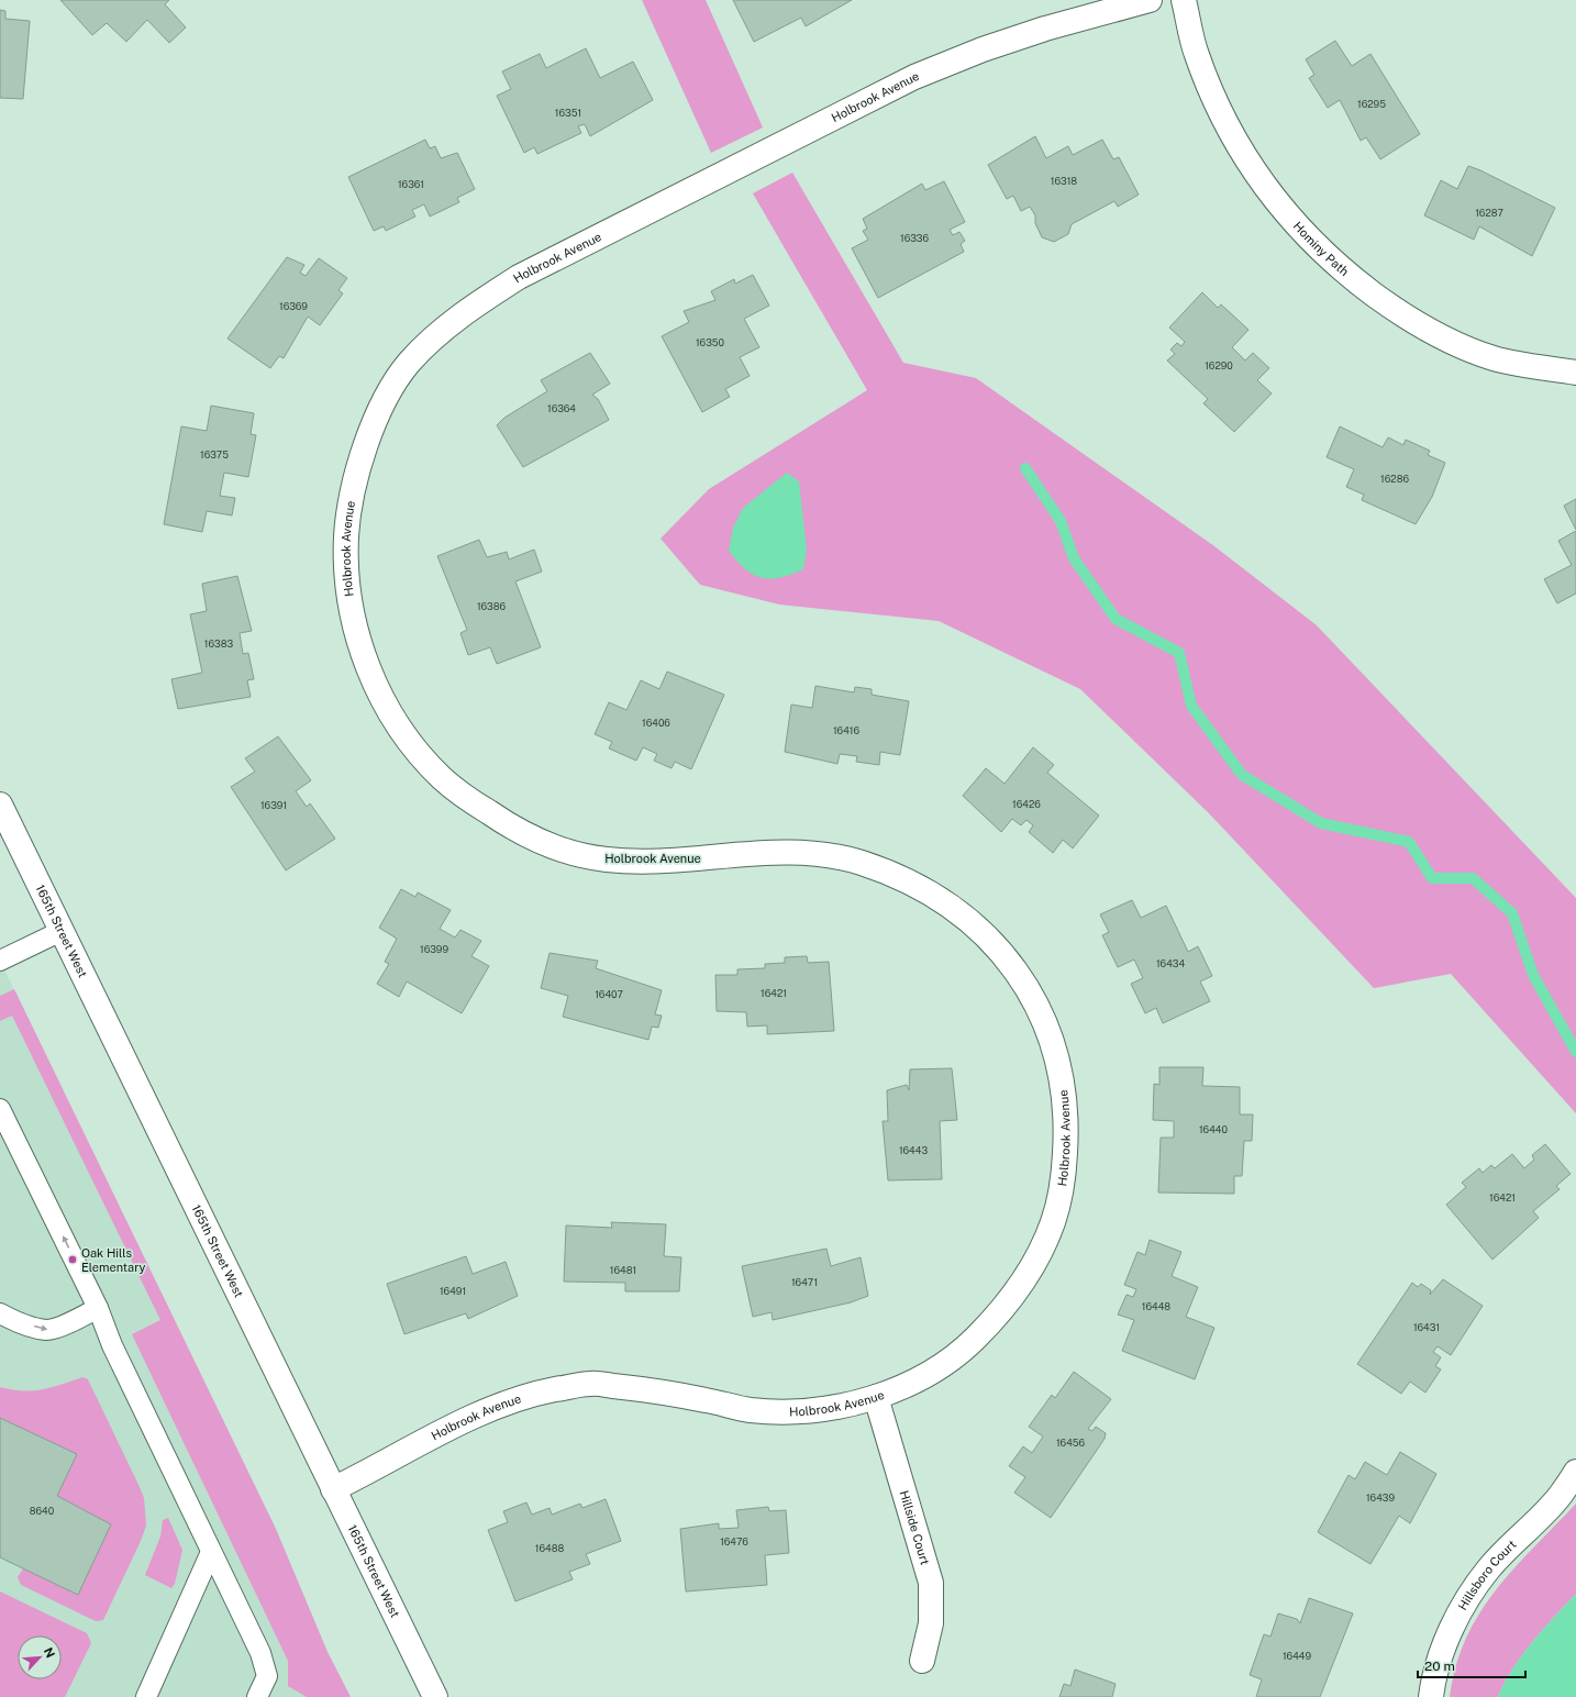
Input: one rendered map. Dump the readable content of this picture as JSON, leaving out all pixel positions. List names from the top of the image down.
{
  "streets": {
    "street": [
      "Holbrook Avenue",
      "Hominy Path",
      "165th Street West",
      "Hillside Court",
      "Hillsboro Court"
    ]
  },
  "crossings": [
    ["Holbrook Avenue", "165th Street West"],
    ["Holbrook Avenue", "Hillside Court"]
  ],
  "places": ["Oak Hills Elementary"],
  "house_numbers": [
    "16295",
    "16351",
    "16318",
    "16361",
    "16287",
    "16336",
    "16369",
    "16350",
    "16290",
    "16364",
    "16375",
    "16286",
    "16386",
    "16383",
    "16406",
    "16416",
    "16426",
    "16391",
    "16399",
    "16434",
    "16421",
    "16407",
    "16440",
    "16443",
    "16421",
    "16481",
    "16471",
    "16491",
    "16448",
    "16431",
    "16456",
    "16439",
    "8640",
    "16476",
    "16488",
    "16449"
  ],
  "scale_bar": "20 m",
  "north": "top right"
}
